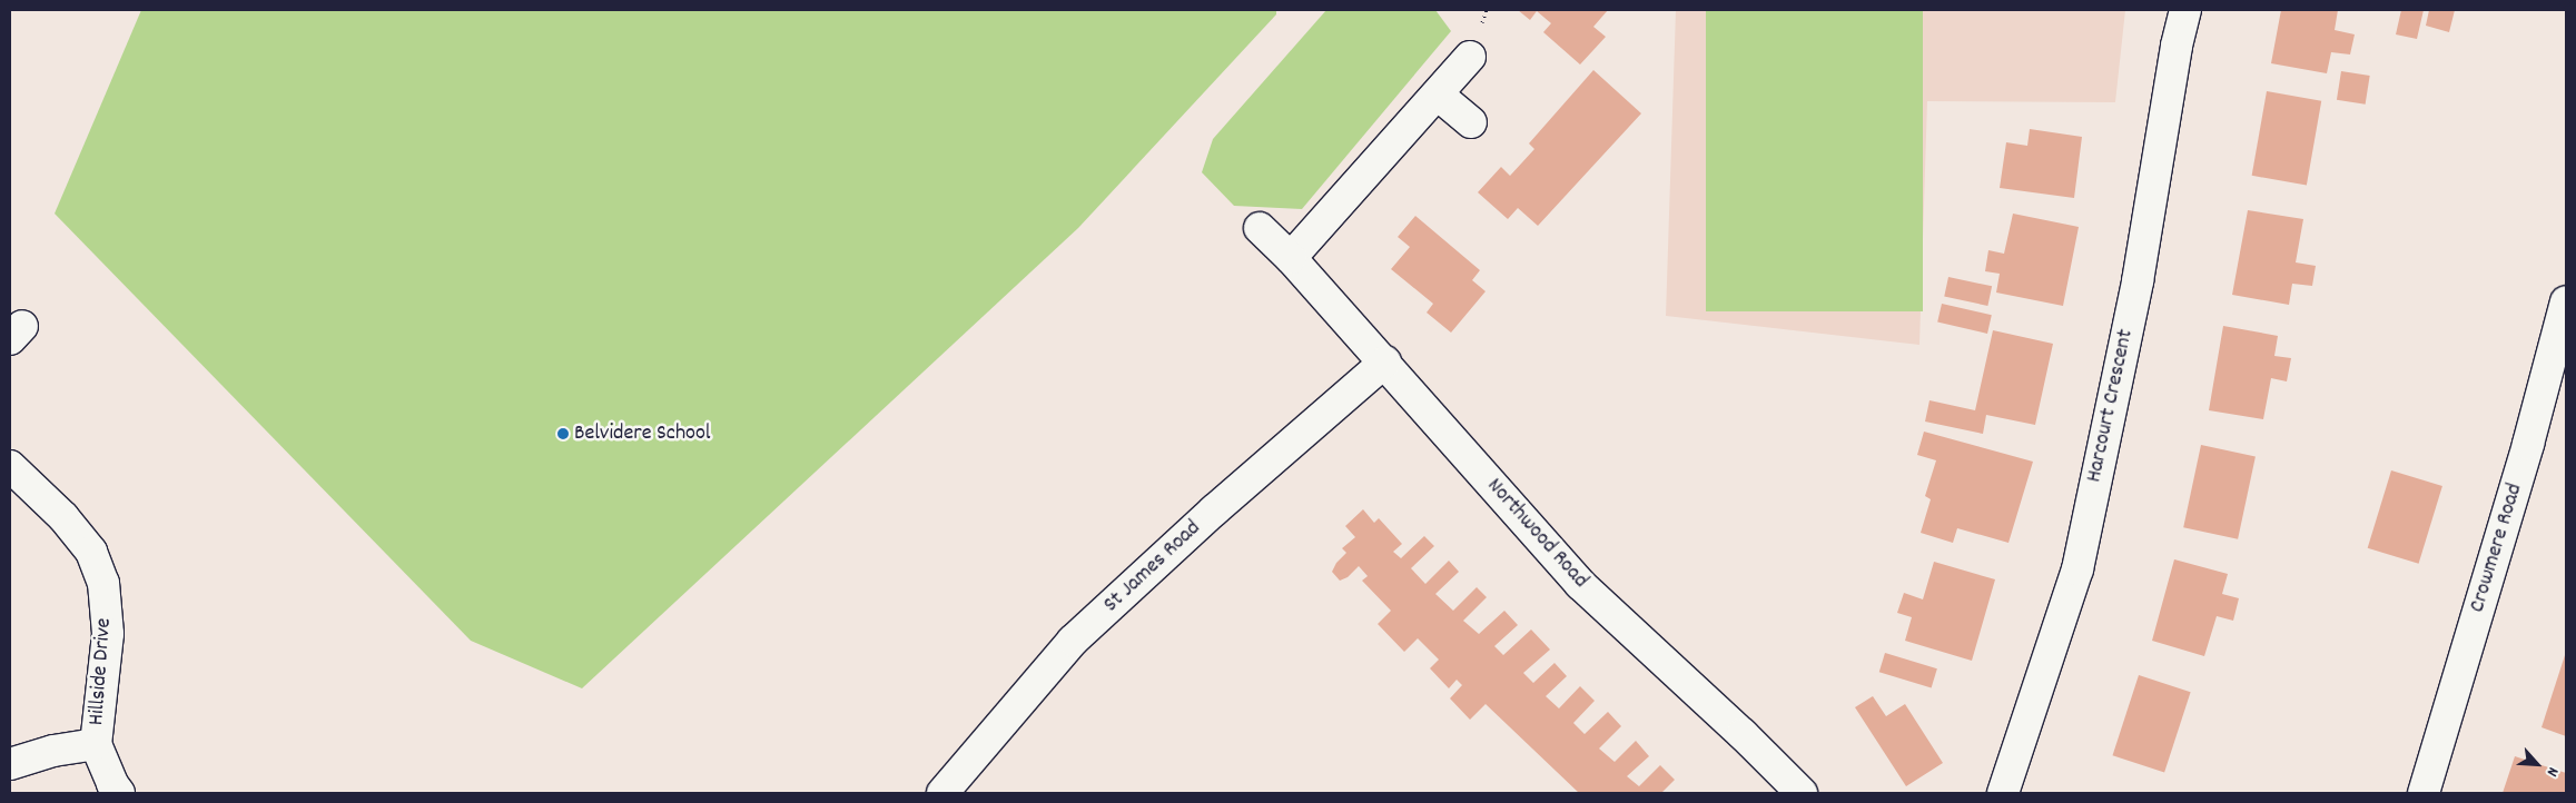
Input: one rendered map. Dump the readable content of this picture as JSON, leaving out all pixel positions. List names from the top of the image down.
{
  "streets": {
    "street": [
      "Harcourt Crescent",
      "Northwood Road",
      "Crowmere Road",
      "St James Road",
      "Hillside Drive"
    ]
  },
  "crossings": [
    ["Northwood Road", "St James Road"]
  ],
  "places": ["Belvidere School"],
  "north": "bottom right"
}
